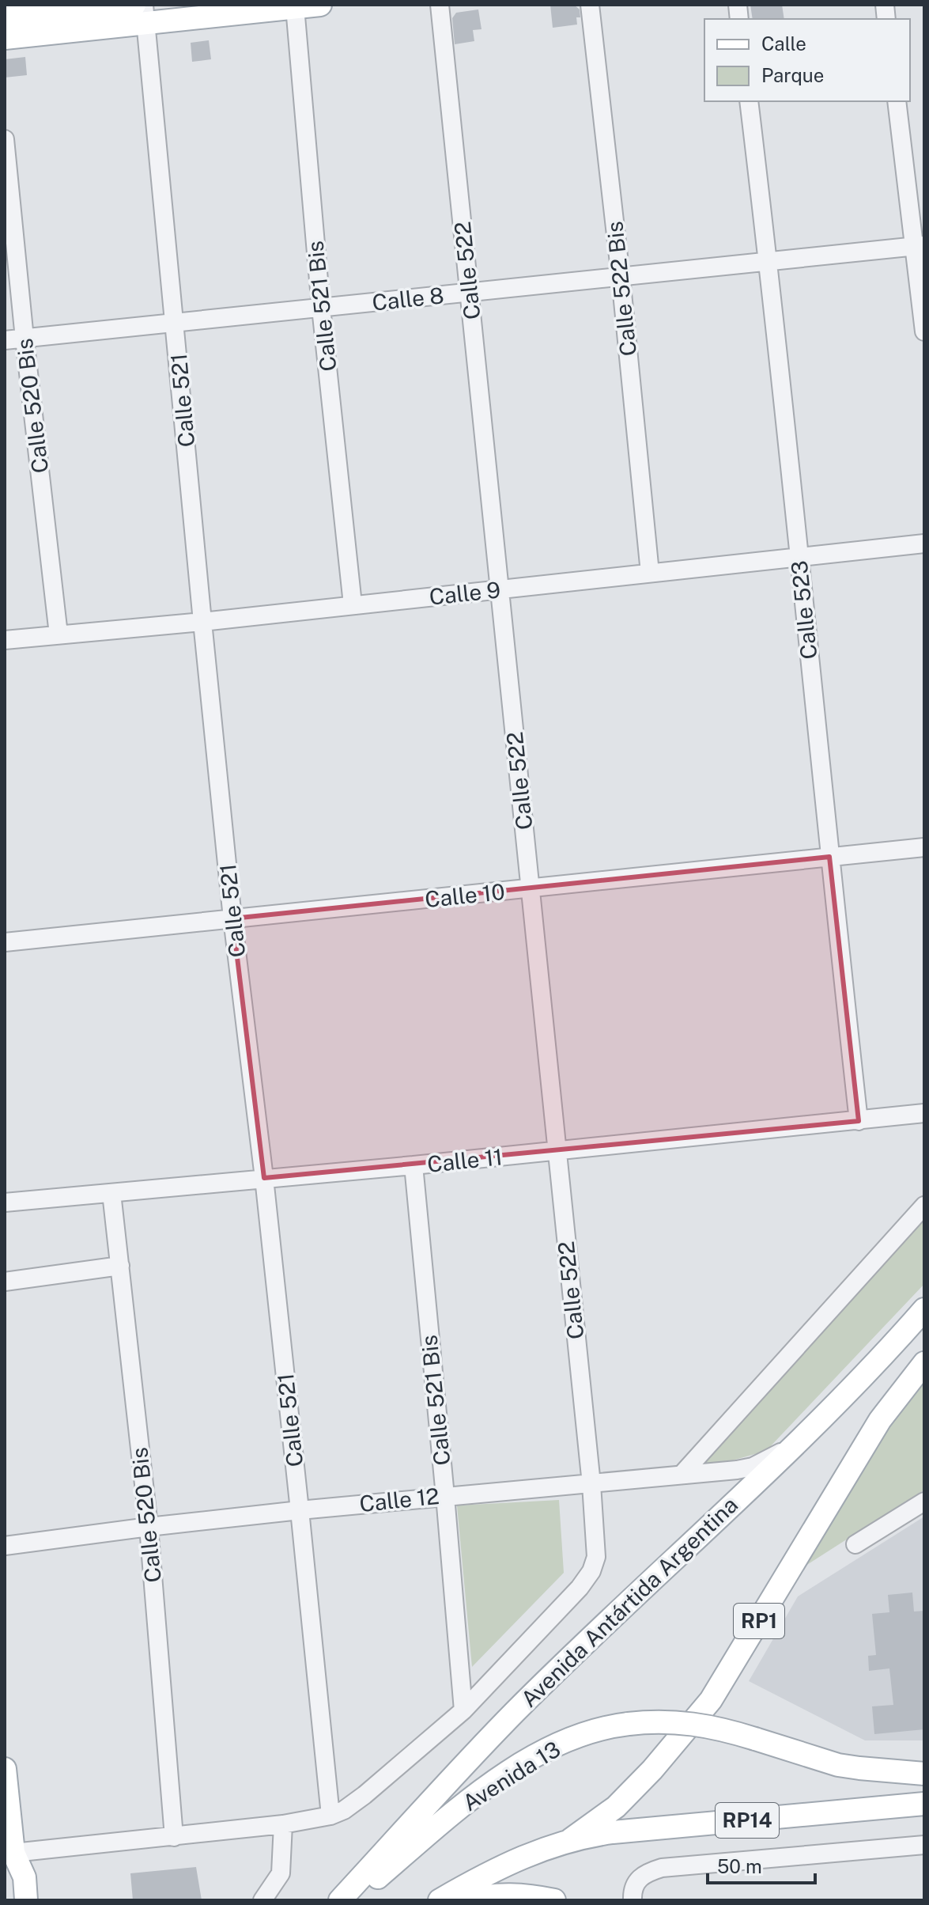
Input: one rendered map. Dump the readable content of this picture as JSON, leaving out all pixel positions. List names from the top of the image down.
{
  "streets": {
    "main road": [
      "Avenida Antártida Argentina",
      "RP1",
      "Avenida 13",
      "RP14"
    ],
    "street": [
      "Calle 522",
      "Calle 522 Bis",
      "Calle 8",
      "Calle 521 Bis",
      "Calle 521",
      "Calle 520 Bis",
      "Calle 9",
      "Calle 523",
      "Calle 10",
      "Calle 11",
      "Calle 12"
    ]
  },
  "crossings": [
    ["Calle 522", "Calle 8"],
    ["Calle 522", "Calle 9"],
    ["Calle 522", "Calle 10"],
    ["Calle 522", "Calle 11"],
    ["Calle 522", "Calle 12"],
    ["Calle 522", "Avenida Antártida Argentina"],
    ["Calle 522 Bis", "Calle 8"],
    ["Calle 522 Bis", "Calle 9"],
    ["Calle 8", "Calle 521 Bis"],
    ["Calle 8", "Calle 521"],
    ["Calle 8", "Calle 520 Bis"],
    ["Calle 8", "Calle 523"],
    ["Calle 521 Bis", "Calle 9"],
    ["Calle 521 Bis", "Calle 11"],
    ["Calle 521 Bis", "Calle 12"],
    ["Calle 521 Bis", "Avenida Antártida Argentina"],
    ["Calle 521", "Calle 9"],
    ["Calle 521", "Calle 10"],
    ["Calle 521", "Calle 11"],
    ["Calle 521", "Calle 12"],
    ["Calle 521", "Avenida Antártida Argentina"],
    ["Calle 520 Bis", "Calle 9"],
    ["Calle 520 Bis", "Calle 11"],
    ["Calle 520 Bis", "Calle 12"],
    ["Calle 9", "Calle 523"],
    ["Calle 523", "Calle 10"],
    ["Calle 523", "Calle 11"],
    ["Calle 12", "Avenida Antártida Argentina"],
    ["RP1", "RP14"]
  ],
  "legend": ["Calle", "Parque"],
  "scale_bar": "50 m"
}
